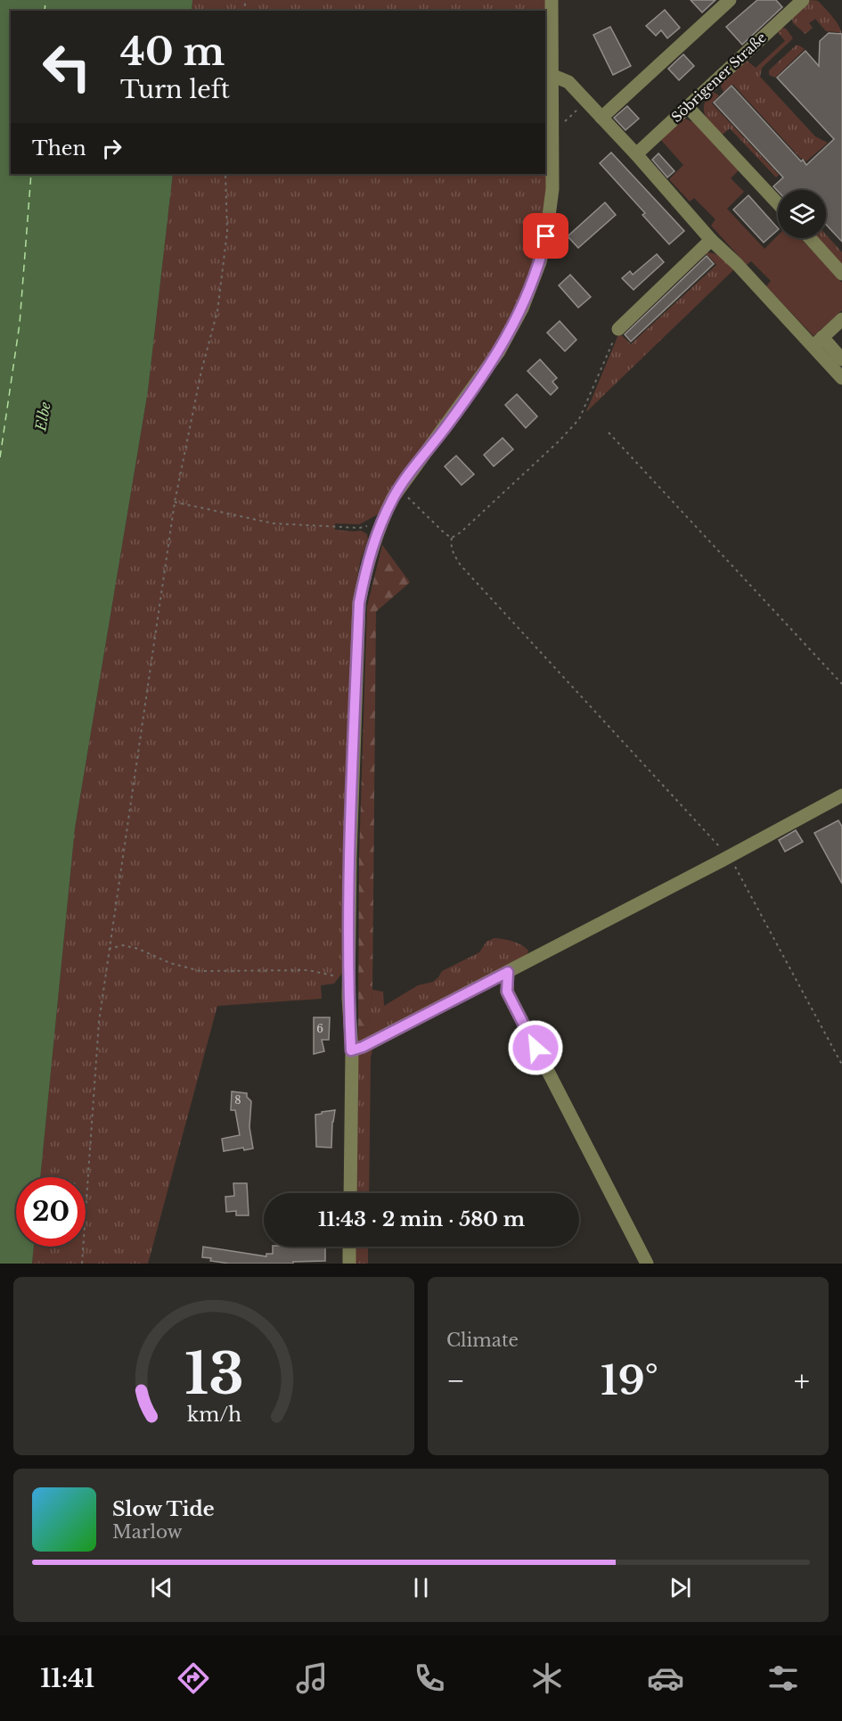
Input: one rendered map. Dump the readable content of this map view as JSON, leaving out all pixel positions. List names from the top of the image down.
{
  "streets": {
    "street": ["Söbrigener Straße"]
  },
  "water": ["Elbe"],
  "house_numbers": ["6", "8"],
  "page": {
    "turn": ["40 m", "Turn left"],
    "then": "Then",
    "limit": "20",
    "trip": "11:43 · 2 min · 580 m",
    "tile": "Climate",
    "heat": ["−", "19°", "+"],
    "song": ["Slow Tide", "Marlow"],
    "tabs": "11:41",
    "gauge": ["13", "km/h"]
  }
}
